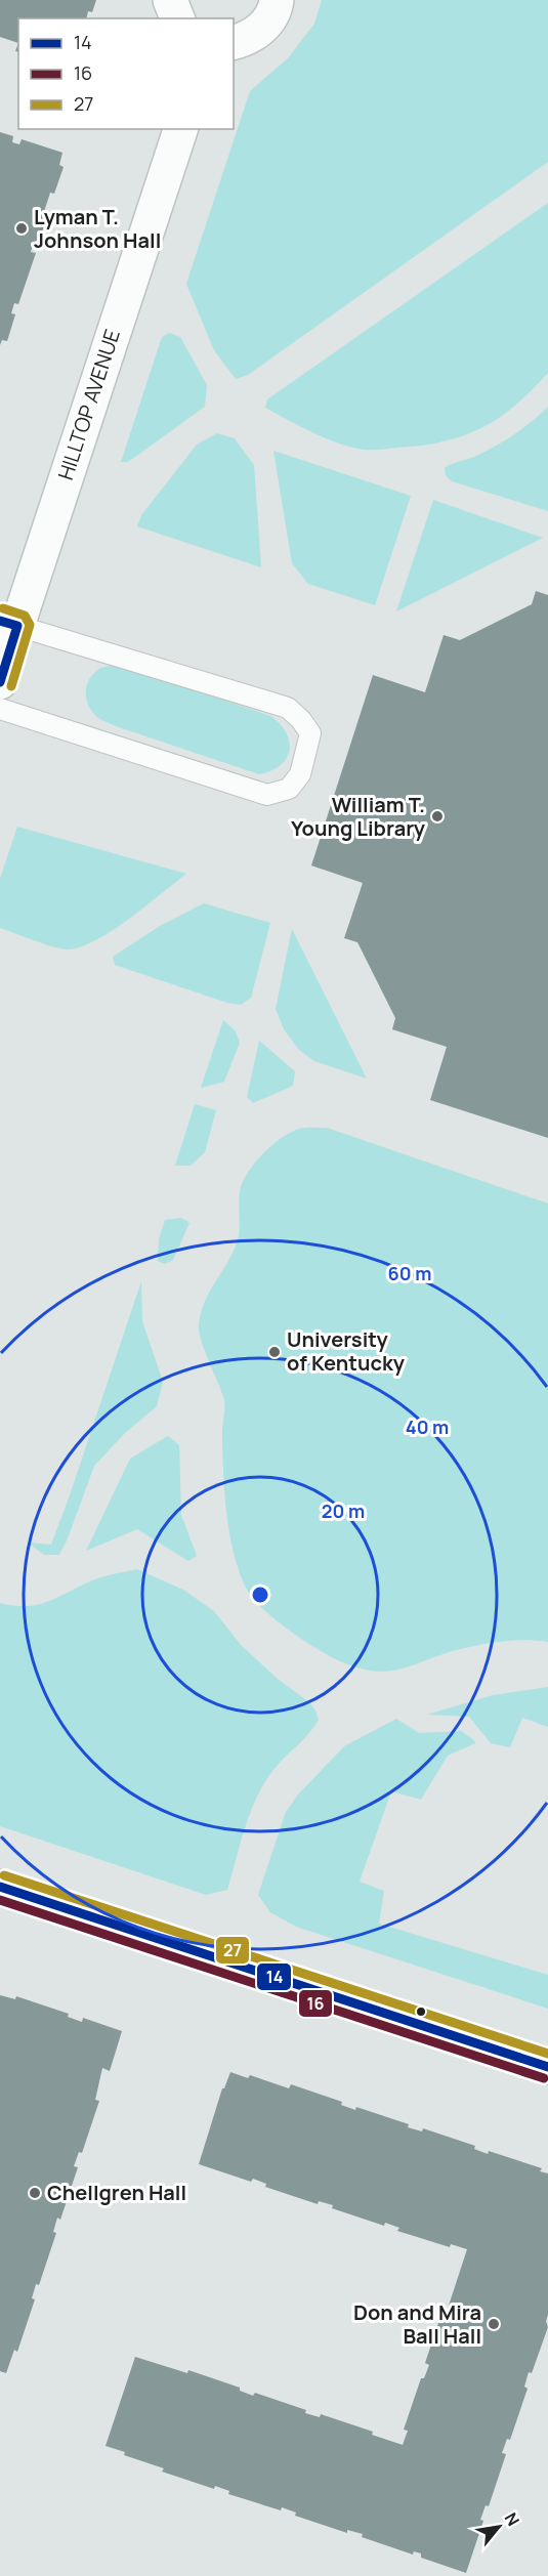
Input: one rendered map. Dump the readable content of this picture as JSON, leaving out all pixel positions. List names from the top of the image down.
{
  "streets": {
    "street": ["HILLTOP AVENUE"]
  },
  "places": [
    "Lyman T. Johnson Hall",
    "William T. Young Library",
    "University of Kentucky",
    "Chellgren Hall",
    "Don and Mira Ball Hall"
  ],
  "lines": ["transit line 27", "transit line 14", "transit line 16"],
  "legend": ["14", "16", "27"],
  "north": "top right",
  "rings": ["60 m", "40 m", "20 m"]
}
